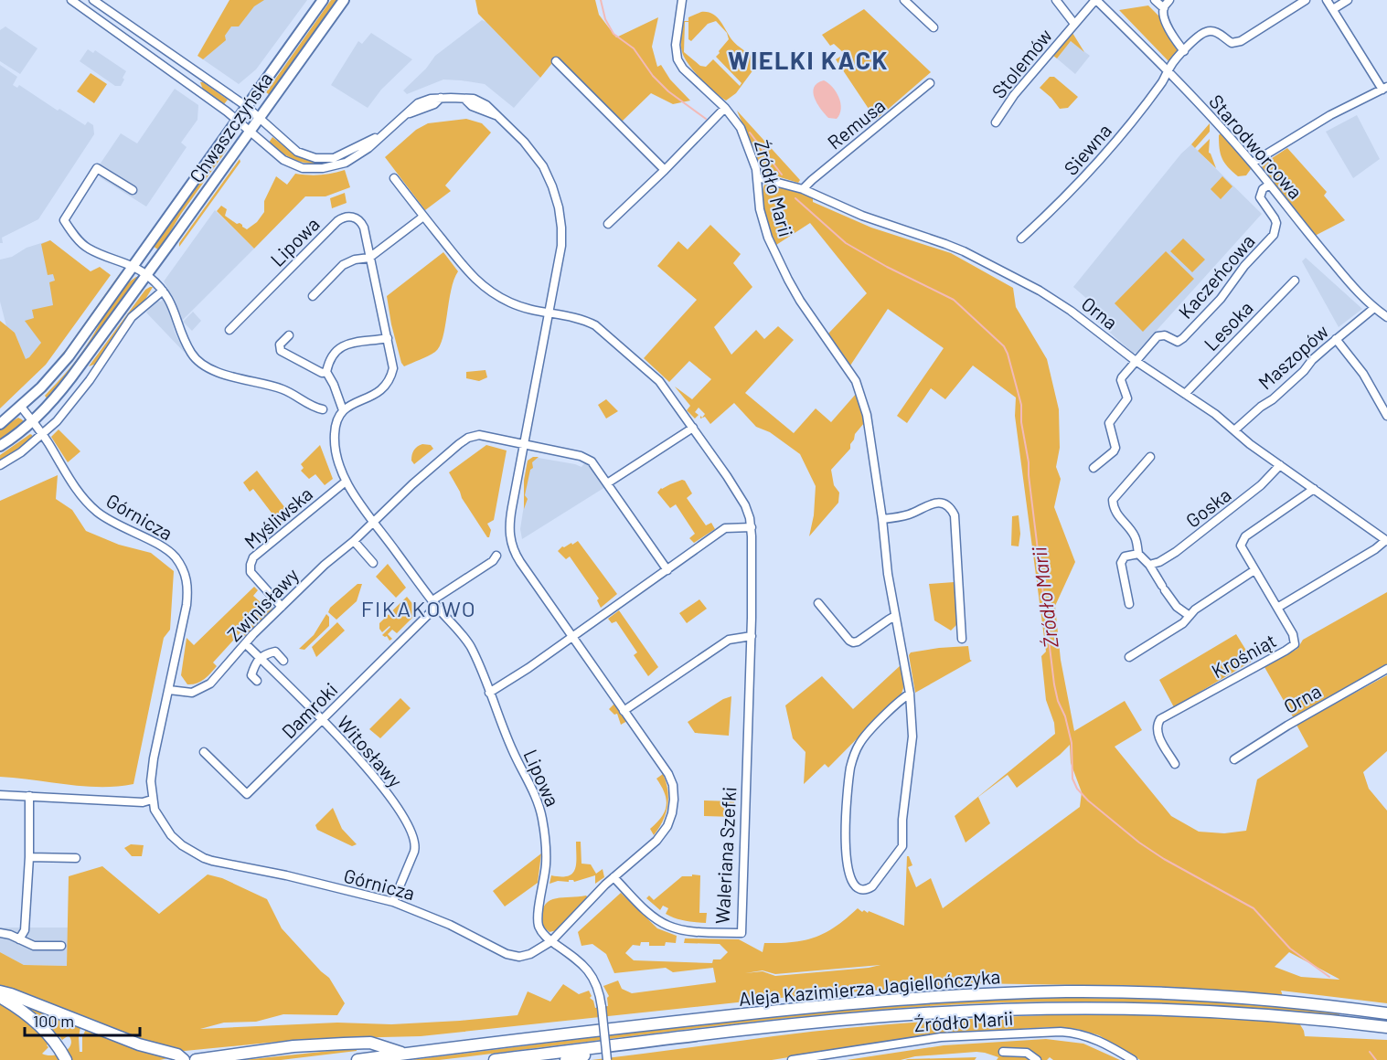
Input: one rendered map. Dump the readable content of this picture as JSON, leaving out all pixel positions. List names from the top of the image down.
{
  "streets": {
    "highway": ["Aleja Kazimierza Jagiellończyka"],
    "main road": ["Chwaszczyńska"],
    "street": [
      "Stolemów",
      "Remusa",
      "Starodworcowa",
      "Siewna",
      "Źródło Marii",
      "Lipowa",
      "Kaczeńcowa",
      "Orna",
      "Lesoka",
      "Maszopów",
      "Goska",
      "Górnicza",
      "Myśliwska",
      "Zwinisławy",
      "Krośniąt",
      "Damroki",
      "Witosławy",
      "Waleriana Szefki"
    ]
  },
  "crossings": [
    ["Stolemów", "Starodworcowa"],
    ["Remusa", "Orna"],
    ["Chwaszczyńska", "Górnicza"],
    ["Starodworcowa", "Siewna"],
    ["Starodworcowa", "Kaczeńcowa"],
    ["Starodworcowa", "Maszopów"],
    ["Źródło Marii", "Orna"],
    ["Lipowa", "Górnicza"],
    ["Lipowa", "Zwinisławy"],
    ["Lipowa", "Damroki"],
    ["Kaczeńcowa", "Orna"],
    ["Orna", "Lesoka"],
    ["Orna", "Maszopów"],
    ["Orna", "Goska"],
    ["Orna", "Krośniąt"],
    ["Górnicza", "Zwinisławy"],
    ["Górnicza", "Witosławy"],
    ["Górnicza", "Waleriana Szefki"],
    ["Myśliwska", "Zwinisławy"],
    ["Zwinisławy", "Witosławy"],
    ["Damroki", "Witosławy"]
  ],
  "districts": ["WIELKI KACK", "FIKAKOWO"],
  "water": ["Źródło Marii"],
  "scale_bar": "100 m"
}
